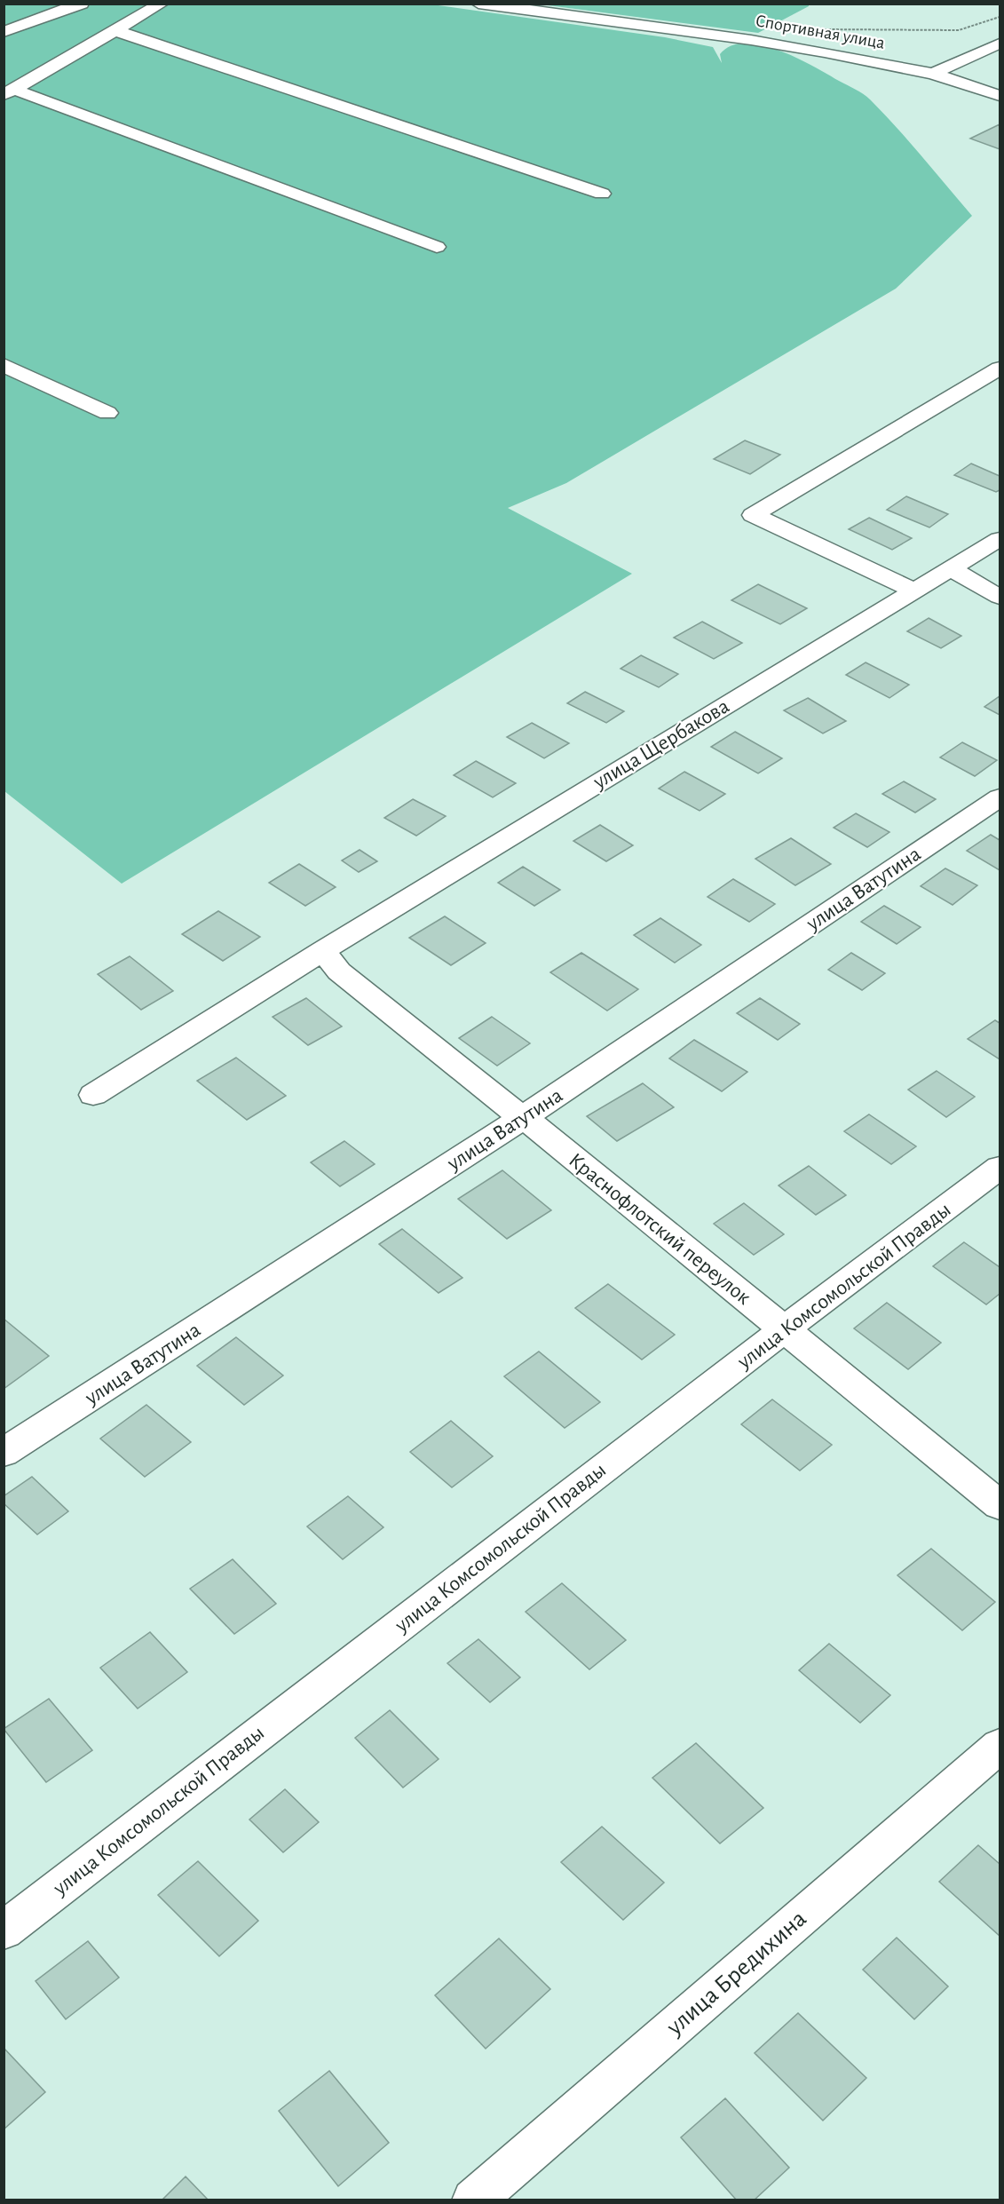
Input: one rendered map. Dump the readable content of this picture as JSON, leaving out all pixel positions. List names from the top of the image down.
{
  "streets": {
    "street": [
      "Спортивная улица",
      "улица Щербакова",
      "улица Ватутина",
      "Краснофлотский переулок",
      "улица Комсомольской Правды",
      "улица Бредихина"
    ]
  },
  "crossings": [
    ["улица Щербакова", "Краснофлотский переулок"],
    ["улица Ватутина", "Краснофлотский переулок"],
    ["Краснофлотский переулок", "улица Комсомольской Правды"]
  ]
}
